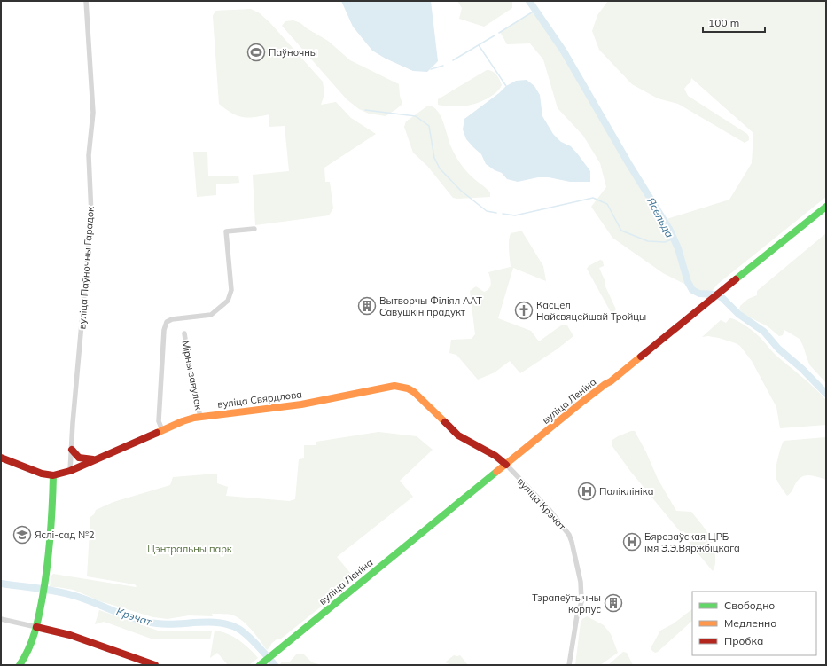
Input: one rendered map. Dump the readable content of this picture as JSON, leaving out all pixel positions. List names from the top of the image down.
{
  "streets": {
    "main road": ["вуліца Свярдлова", "вуліца Леніна"],
    "street": ["вуліца Паўночны Гарадок", "Мірны завулак", "вуліца Крэчат"]
  },
  "crossings": [
    ["вуліца Паўночны Гарадок", "вуліца Свярдлова"],
    ["Мірны завулак", "вуліца Свярдлова"],
    ["вуліца Свярдлова", "вуліца Леніна"],
    ["вуліца Свярдлова", "вуліца Крэчат"],
    ["вуліца Леніна", "вуліца Крэчат"]
  ],
  "water": ["Ясельда", "Крэчат"],
  "parks": ["Цэнтральны парк"],
  "places": {
    "sports": ["Паўночны"],
    "building": ["Вытворчы Філіял ААТ Савушкін прадукт", "Тэрапеўтычны корпус"],
    "church": ["Касцёл Найсвяцейшай Тройцы"],
    "hospital": ["Паліклініка", "Бярозаўская ЦРБ імя Э.Э.Вяржбіцкага"],
    "school or university": ["Яслі-сад №2"]
  },
  "legend": ["Свободно", "Медленно", "Пробка"],
  "scale_bar": "100 m"
}
